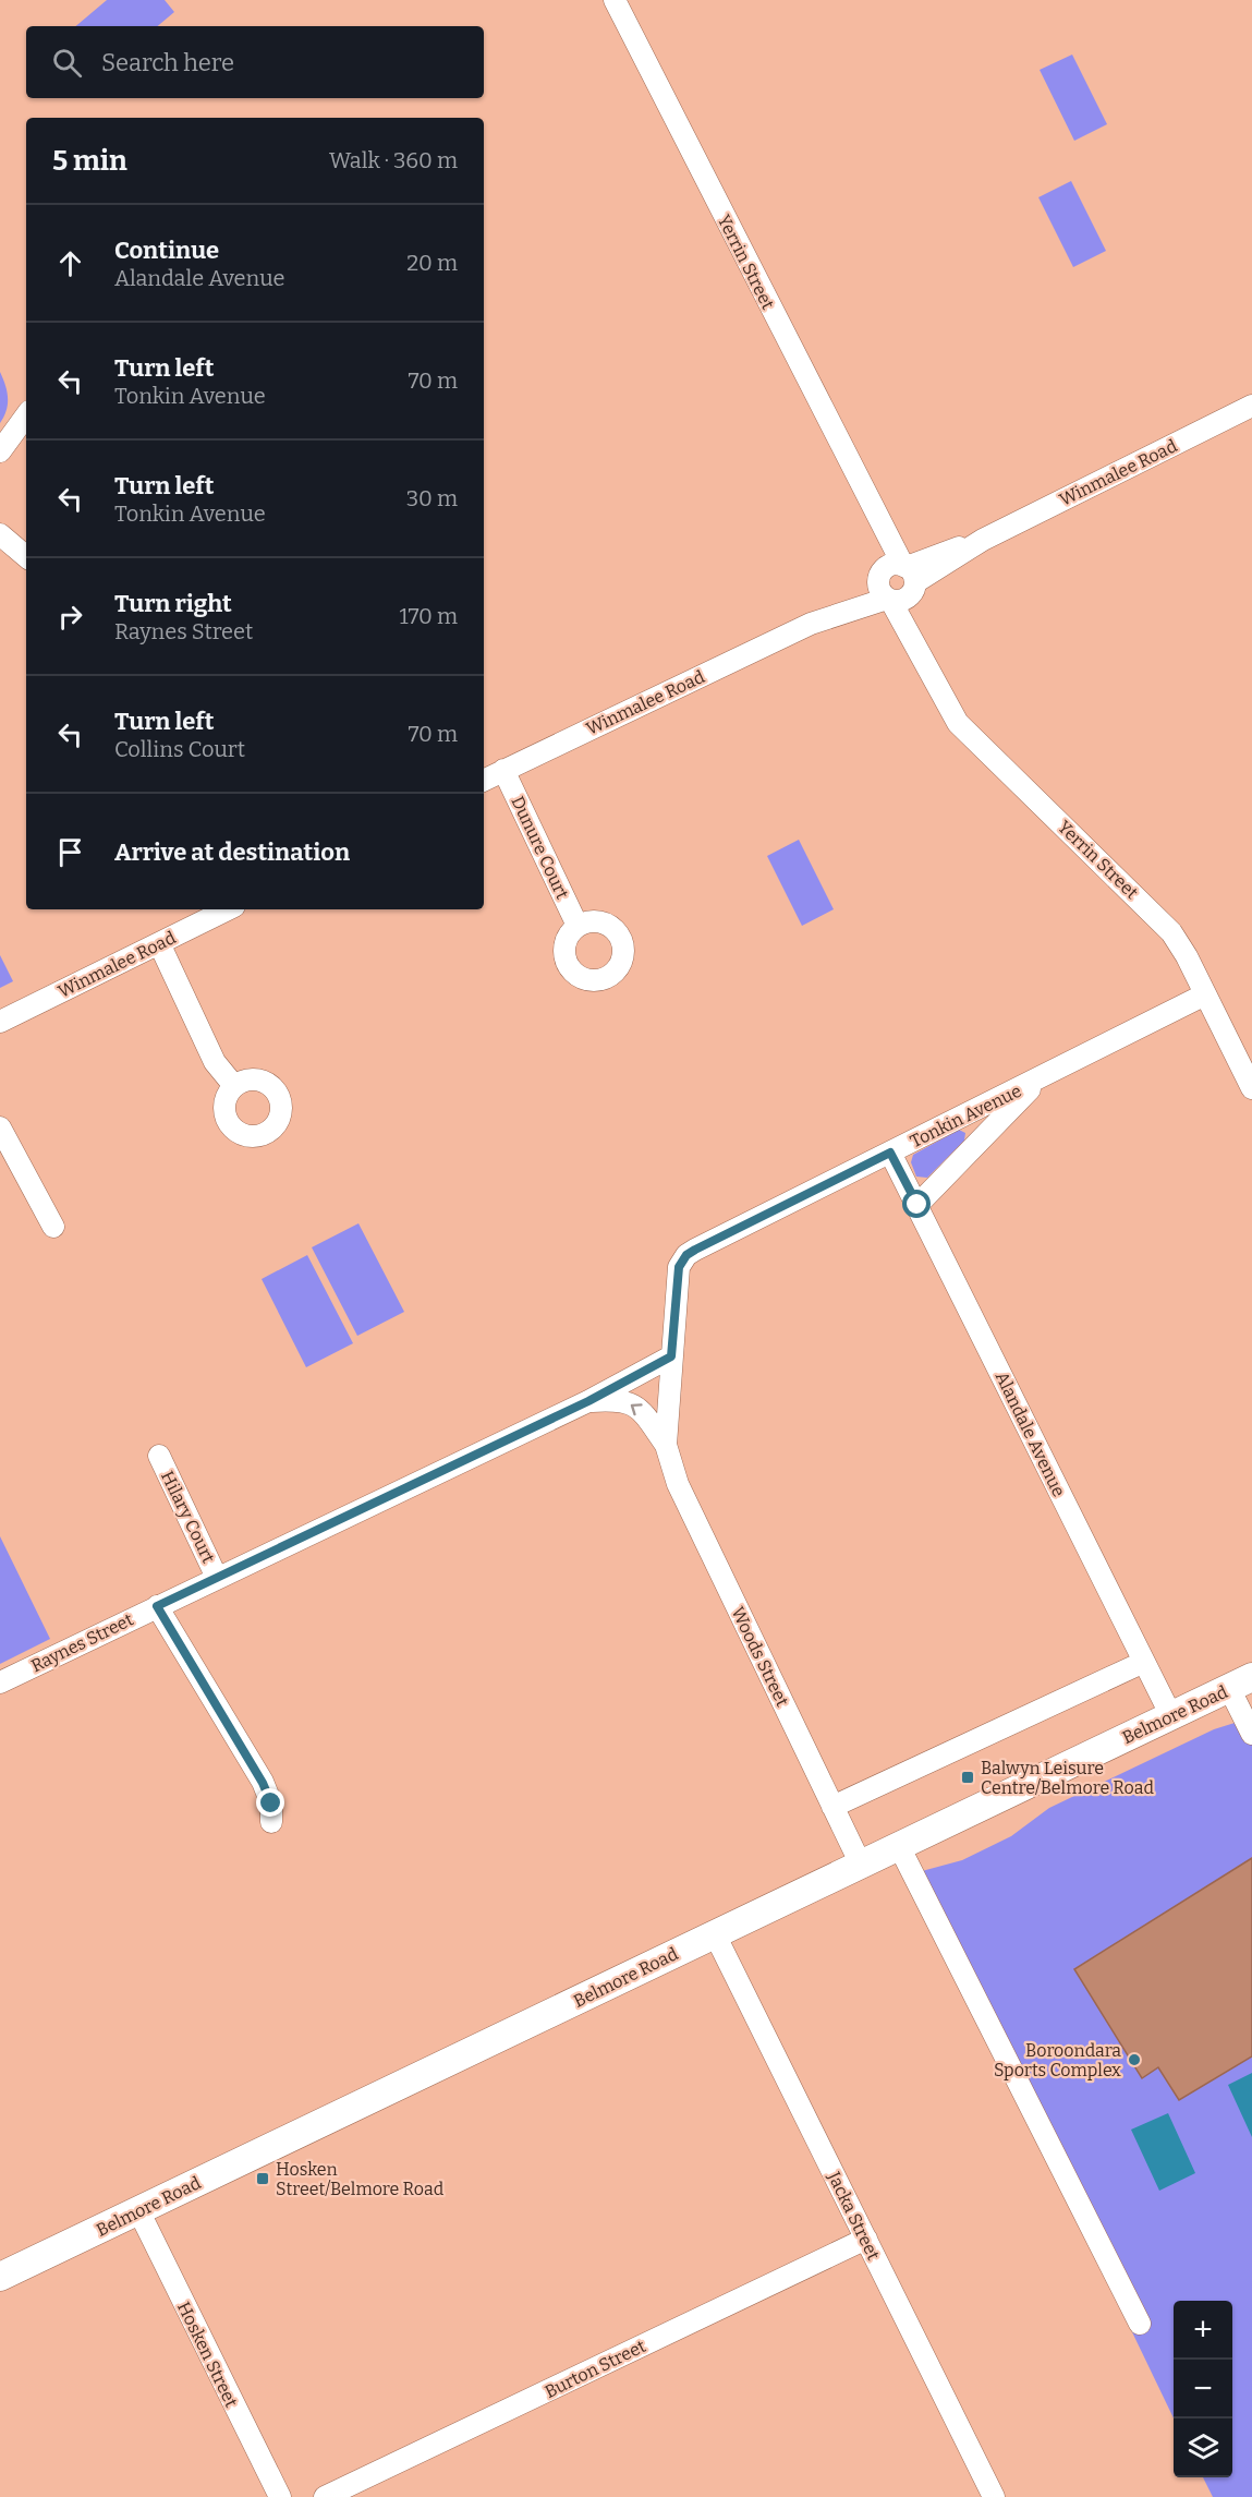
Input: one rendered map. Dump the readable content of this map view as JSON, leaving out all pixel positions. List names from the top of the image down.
{
  "streets": {
    "main road": ["Belmore Road"],
    "street": [
      "Yerrin Street",
      "Winmalee Road",
      "Dunure Court",
      "Tonkin Avenue",
      "Alandale Avenue",
      "Hilary Court",
      "Raynes Street",
      "Woods Street",
      "Jacka Street",
      "Hosken Street",
      "Burton Street"
    ]
  },
  "crossings": [
    ["Yerrin Street", "Winmalee Road"],
    ["Yerrin Street", "Tonkin Avenue"],
    ["Winmalee Road", "Dunure Court"],
    ["Tonkin Avenue", "Alandale Avenue"],
    ["Tonkin Avenue", "Raynes Street"],
    ["Tonkin Avenue", "Woods Street"],
    ["Alandale Avenue", "Belmore Road"],
    ["Hilary Court", "Raynes Street"],
    ["Raynes Street", "Woods Street"],
    ["Woods Street", "Belmore Road"],
    ["Belmore Road", "Jacka Street"],
    ["Belmore Road", "Hosken Street"],
    ["Jacka Street", "Burton Street"]
  ],
  "places": {
    "transit": ["Balwyn Leisure Centre/Belmore Road", "Hosken Street/Belmore Road"],
    "other": ["Boroondara Sports Complex"]
  },
  "page": {
    "search": "Search here",
    "heading": ["5 min", "Walk · 360 m"],
    "list": [
      ["Continue", "Alandale Avenue", "20 m"],
      ["Turn left", "Tonkin Avenue", "70 m"],
      ["Turn left", "Tonkin Avenue", "30 m"],
      ["Turn right", "Raynes Street", "170 m"],
      ["Turn left", "Collins Court", "70 m"],
      "Arrive at destination"
    ],
    "map_buttons": ["+", "−"]
  }
}
